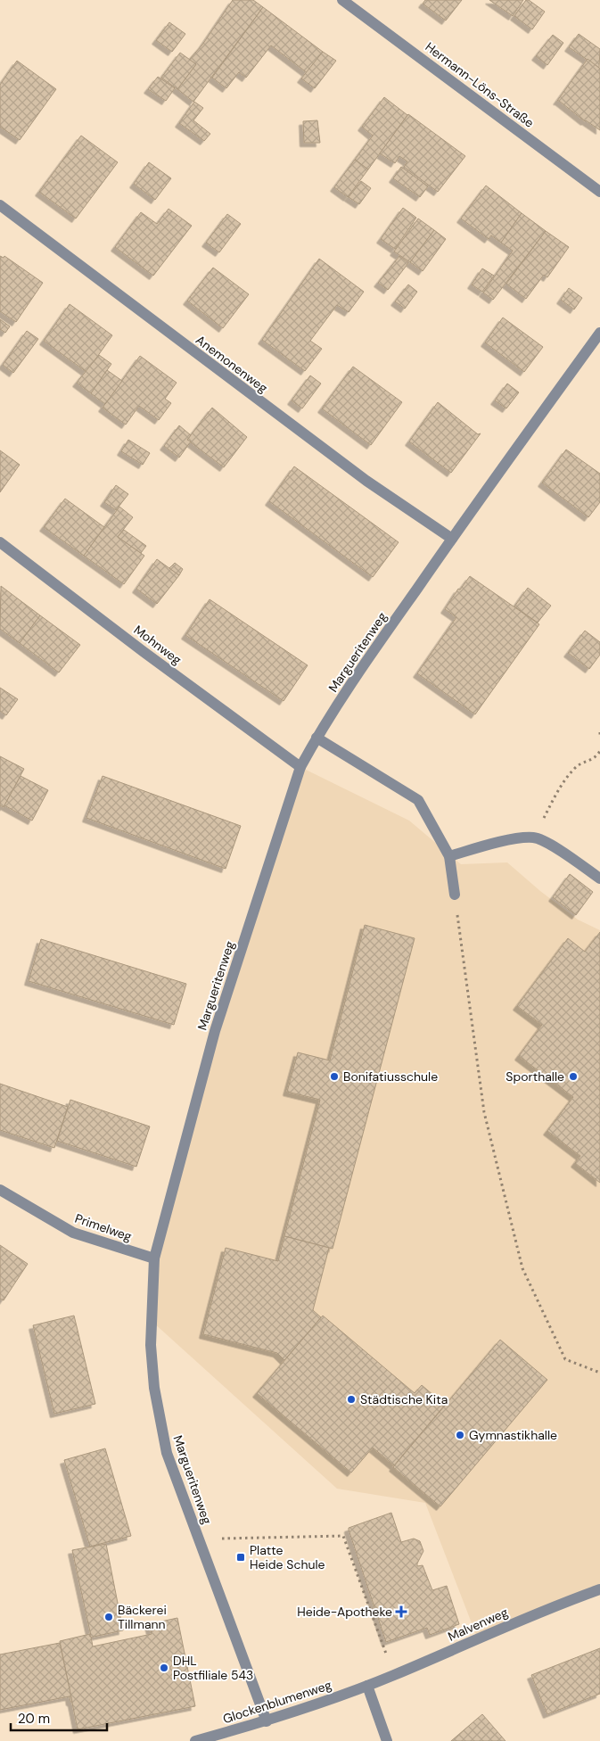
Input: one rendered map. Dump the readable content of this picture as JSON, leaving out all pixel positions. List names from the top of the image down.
{
  "streets": {
    "street": [
      "Hermann-Löns-Straße",
      "Anemonenweg",
      "Mohnweg",
      "Margueritenweg",
      "Primelweg",
      "Malvenweg",
      "Glockenblumenweg"
    ]
  },
  "crossings": [
    ["Anemonenweg", "Margueritenweg"],
    ["Mohnweg", "Margueritenweg"],
    ["Margueritenweg", "Primelweg"],
    ["Margueritenweg", "Glockenblumenweg"],
    ["Malvenweg", "Glockenblumenweg"]
  ],
  "places": {
    "other": [
      "Bonifatiusschule",
      "Sporthalle",
      "Städtische Kita",
      "Gymnastikhalle",
      "Bäckerei Tillmann",
      "DHL Postfiliale 543"
    ],
    "transit": ["Platte Heide Schule"],
    "health": ["Heide-Apotheke"]
  },
  "scale_bar": "20 m"
}
